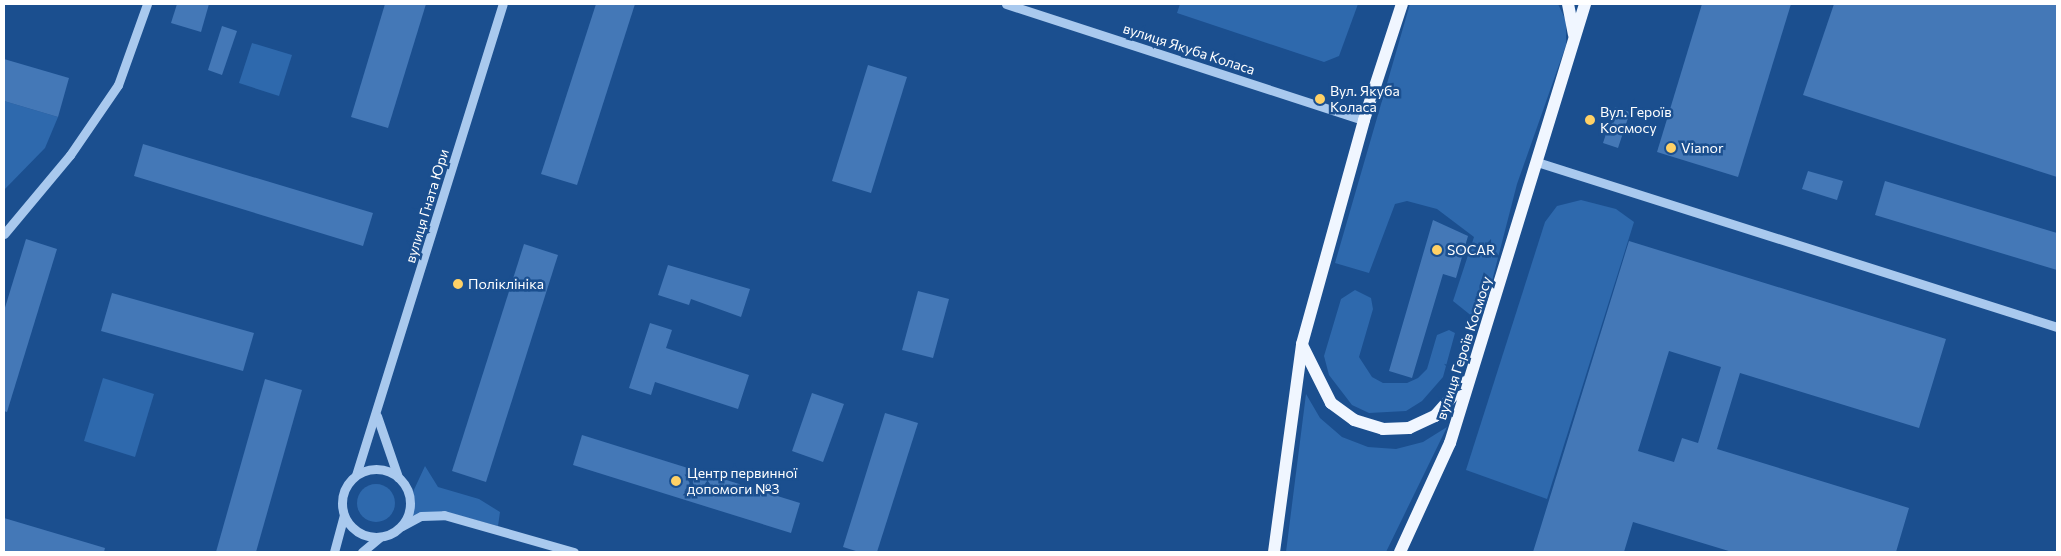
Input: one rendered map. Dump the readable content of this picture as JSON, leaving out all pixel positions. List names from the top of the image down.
{
  "streets": {
    "main road": ["вулиця Героїв Космосу"],
    "street": ["вулиця Якуба Коласа", "вулиця Гната Юри"]
  },
  "places": [
    "Вул. Якуба Коласа",
    "Вул. Героїв Космосу",
    "Vianor",
    "SOCAR",
    "Поліклініка",
    "Центр первинної допомоги №3"
  ]
}
